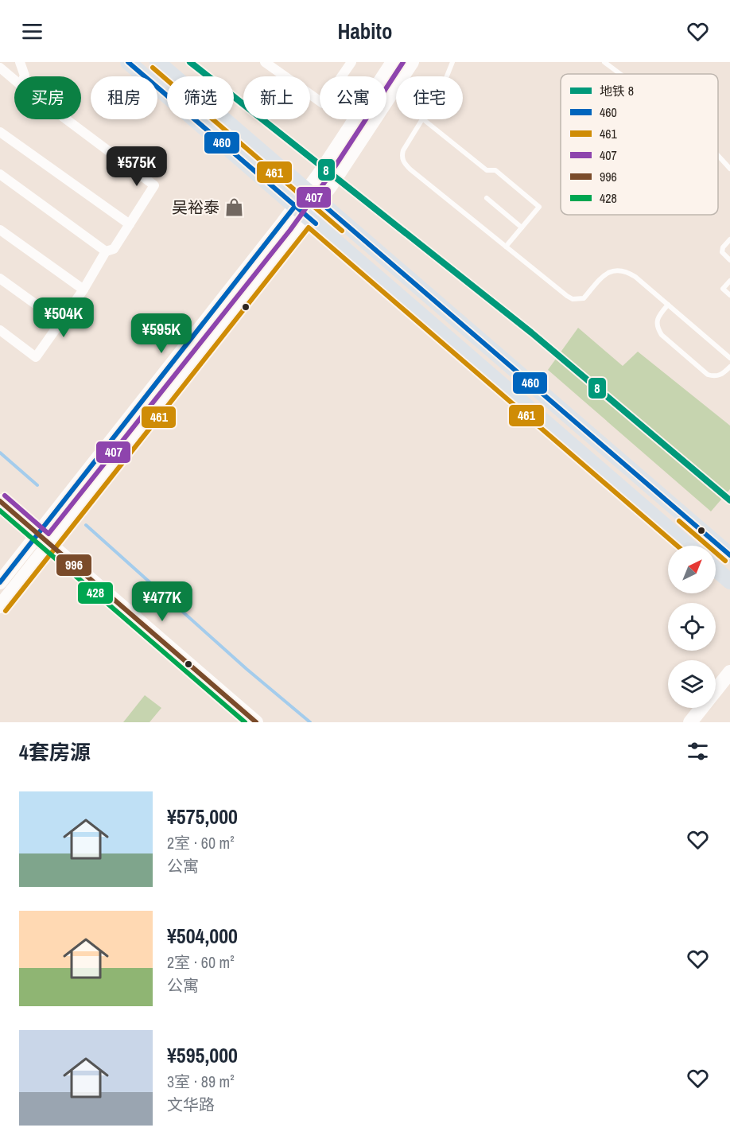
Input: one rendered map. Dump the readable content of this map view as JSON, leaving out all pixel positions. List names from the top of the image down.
{
  "places": {
    "shop": ["吴裕泰"]
  },
  "lines": [
    "metro line 8",
    "transit line 460",
    "transit line 407",
    "transit line 461",
    "transit line 996",
    "transit line 428"
  ],
  "legend": [
    "地铁 8",
    "460",
    "461",
    "407",
    "996",
    "428"
  ],
  "north": "top right",
  "page": {
    "header": "Habito",
    "chip": [
      "买房",
      "租房",
      "筛选",
      "新上",
      "公寓",
      "住宅"
    ],
    "price": [
      "¥575K",
      "¥504K",
      "¥595K",
      "¥477K"
    ],
    "heading": "4套房源",
    "list": [
      {
        "name": "¥575,000",
        "note": "2室 · 60 m² · 公寓"
      },
      {
        "name": "¥504,000",
        "note": "2室 · 60 m² · 公寓"
      },
      {
        "name": "¥595,000",
        "note": "3室 · 89 m² · 文华路"
      }
    ]
  }
}
